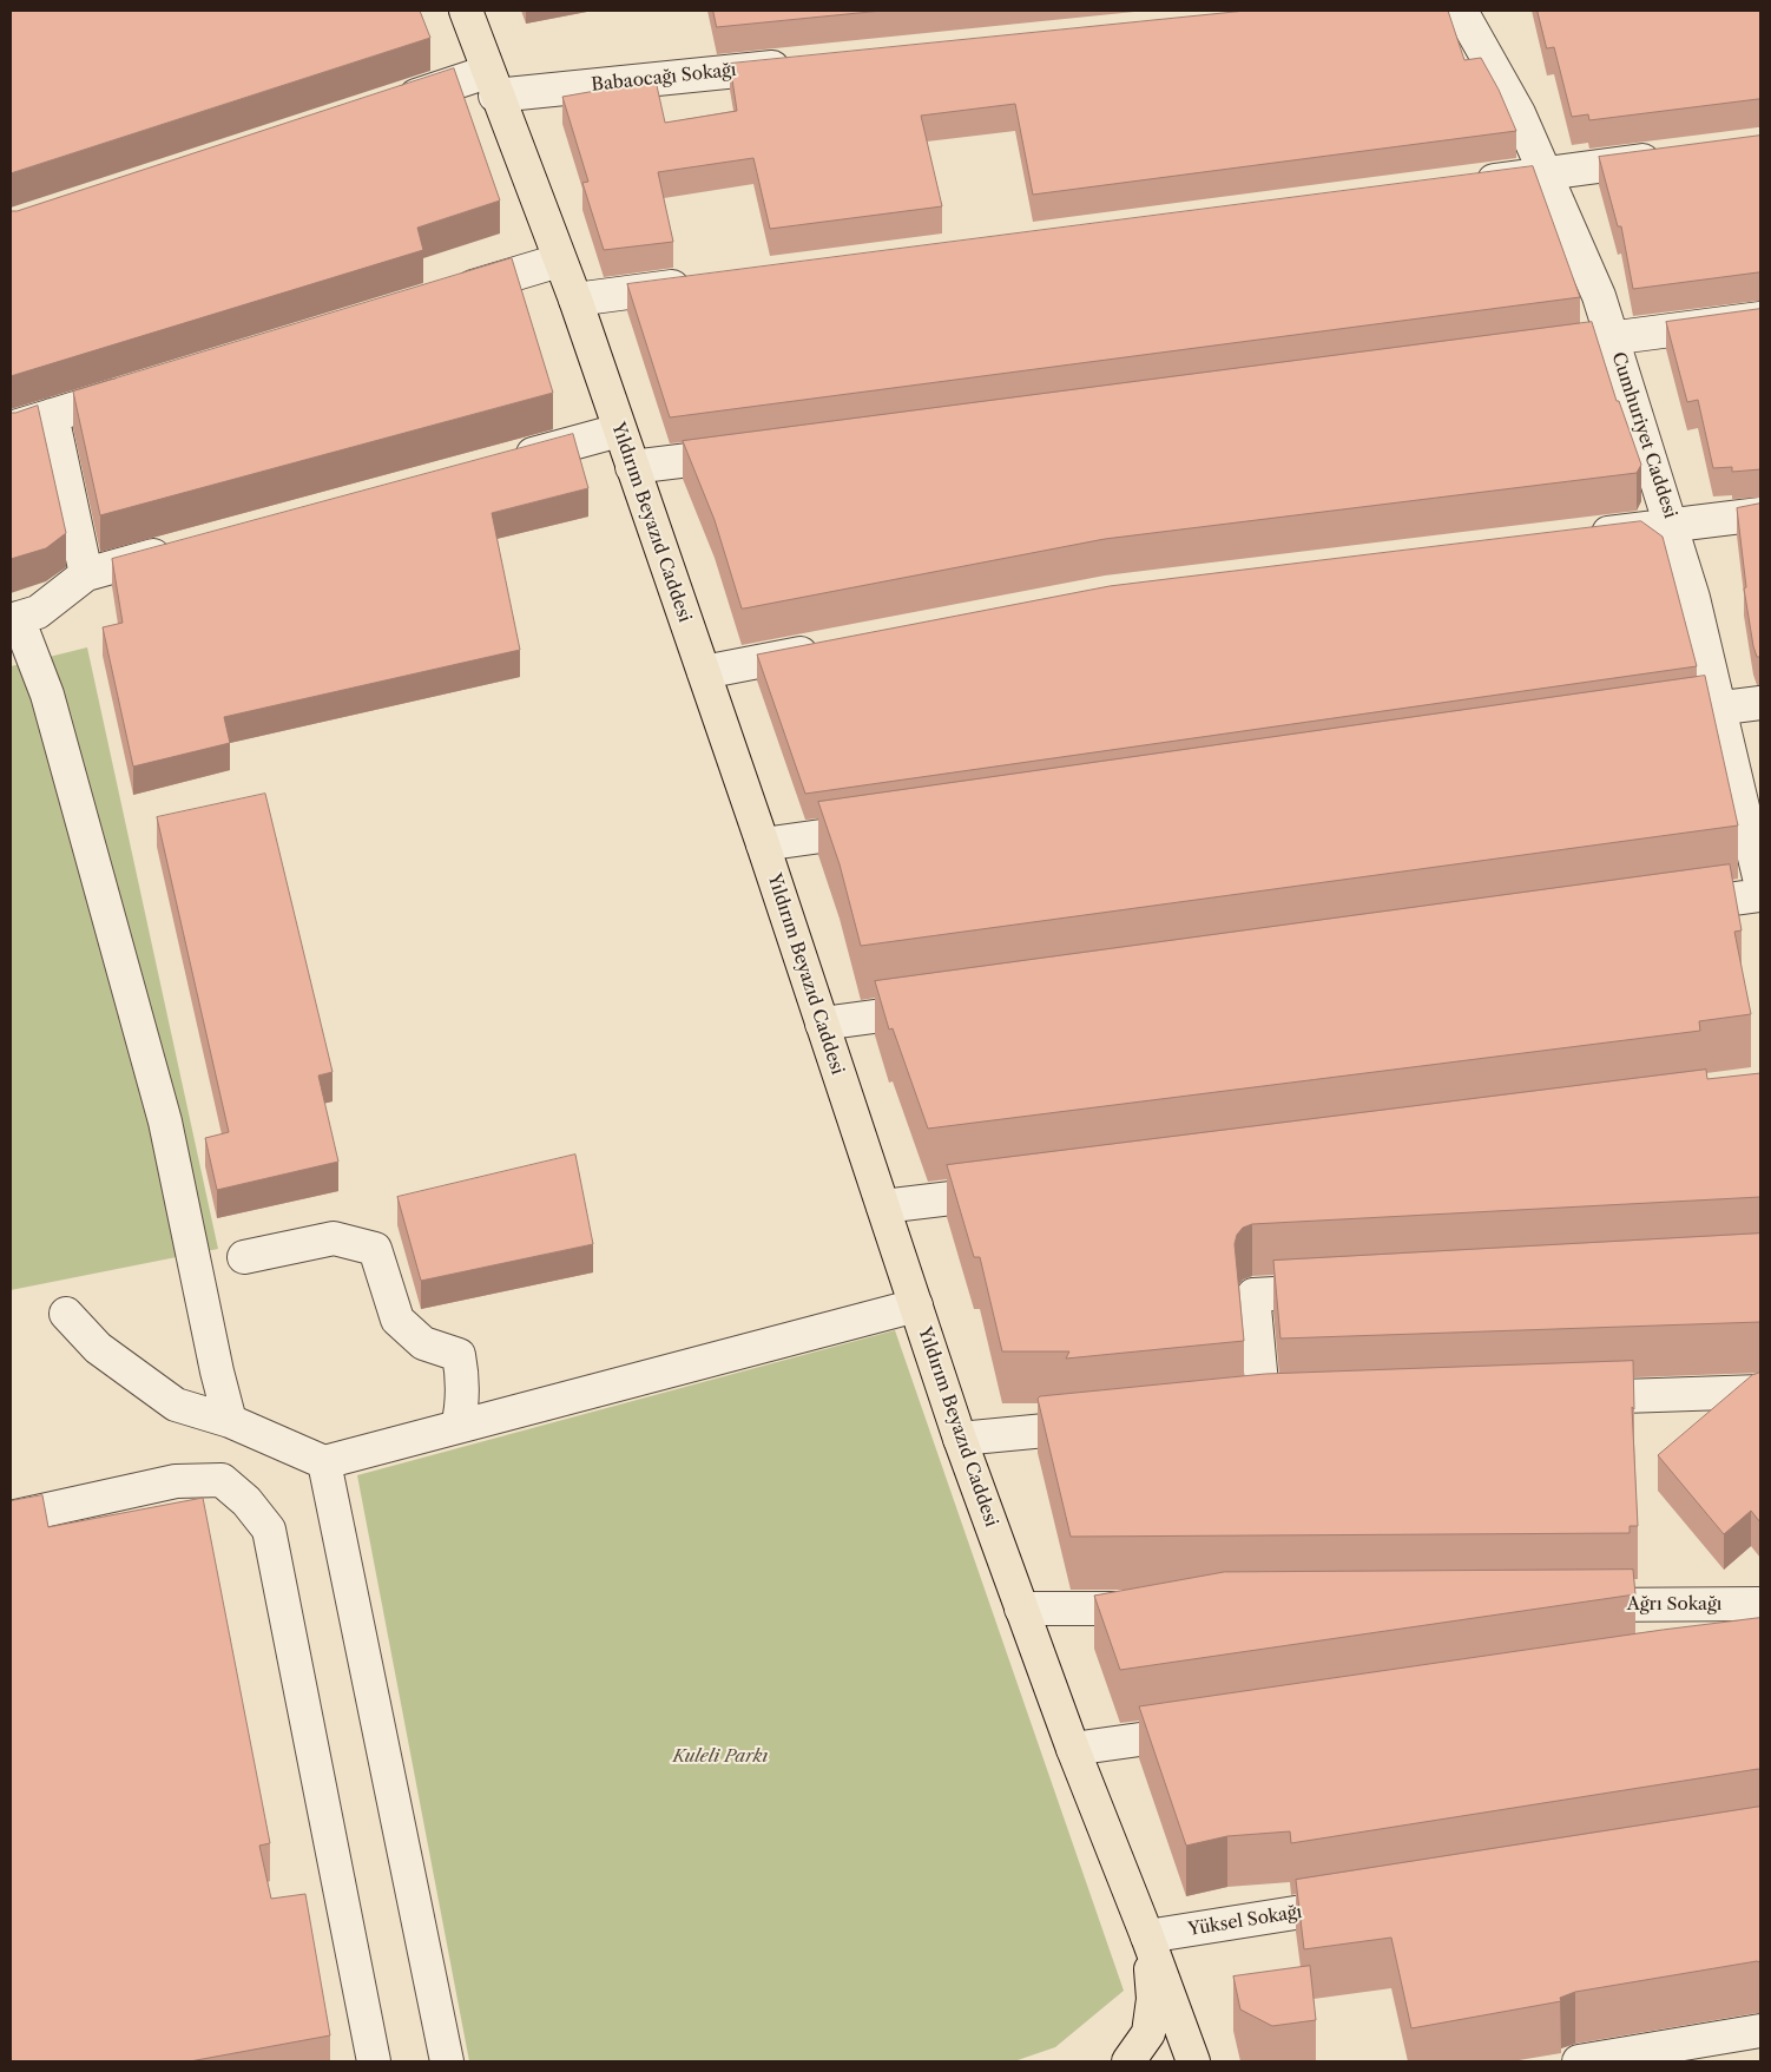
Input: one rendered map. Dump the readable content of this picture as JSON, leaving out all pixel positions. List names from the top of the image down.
{
  "streets": {
    "main road": ["Yıldırım Beyazıd Caddesi"],
    "street": [
      "Babaocağı Sokağı",
      "Cumhuriyet Caddesi",
      "Ağrı Sokağı",
      "Yüksel Sokağı"
    ]
  },
  "crossings": [
    ["Babaocağı Sokağı", "Yıldırım Beyazıd Caddesi"],
    ["Yıldırım Beyazıd Caddesi", "Yüksel Sokağı"]
  ],
  "parks": ["Kuleli Parkı"]
}
